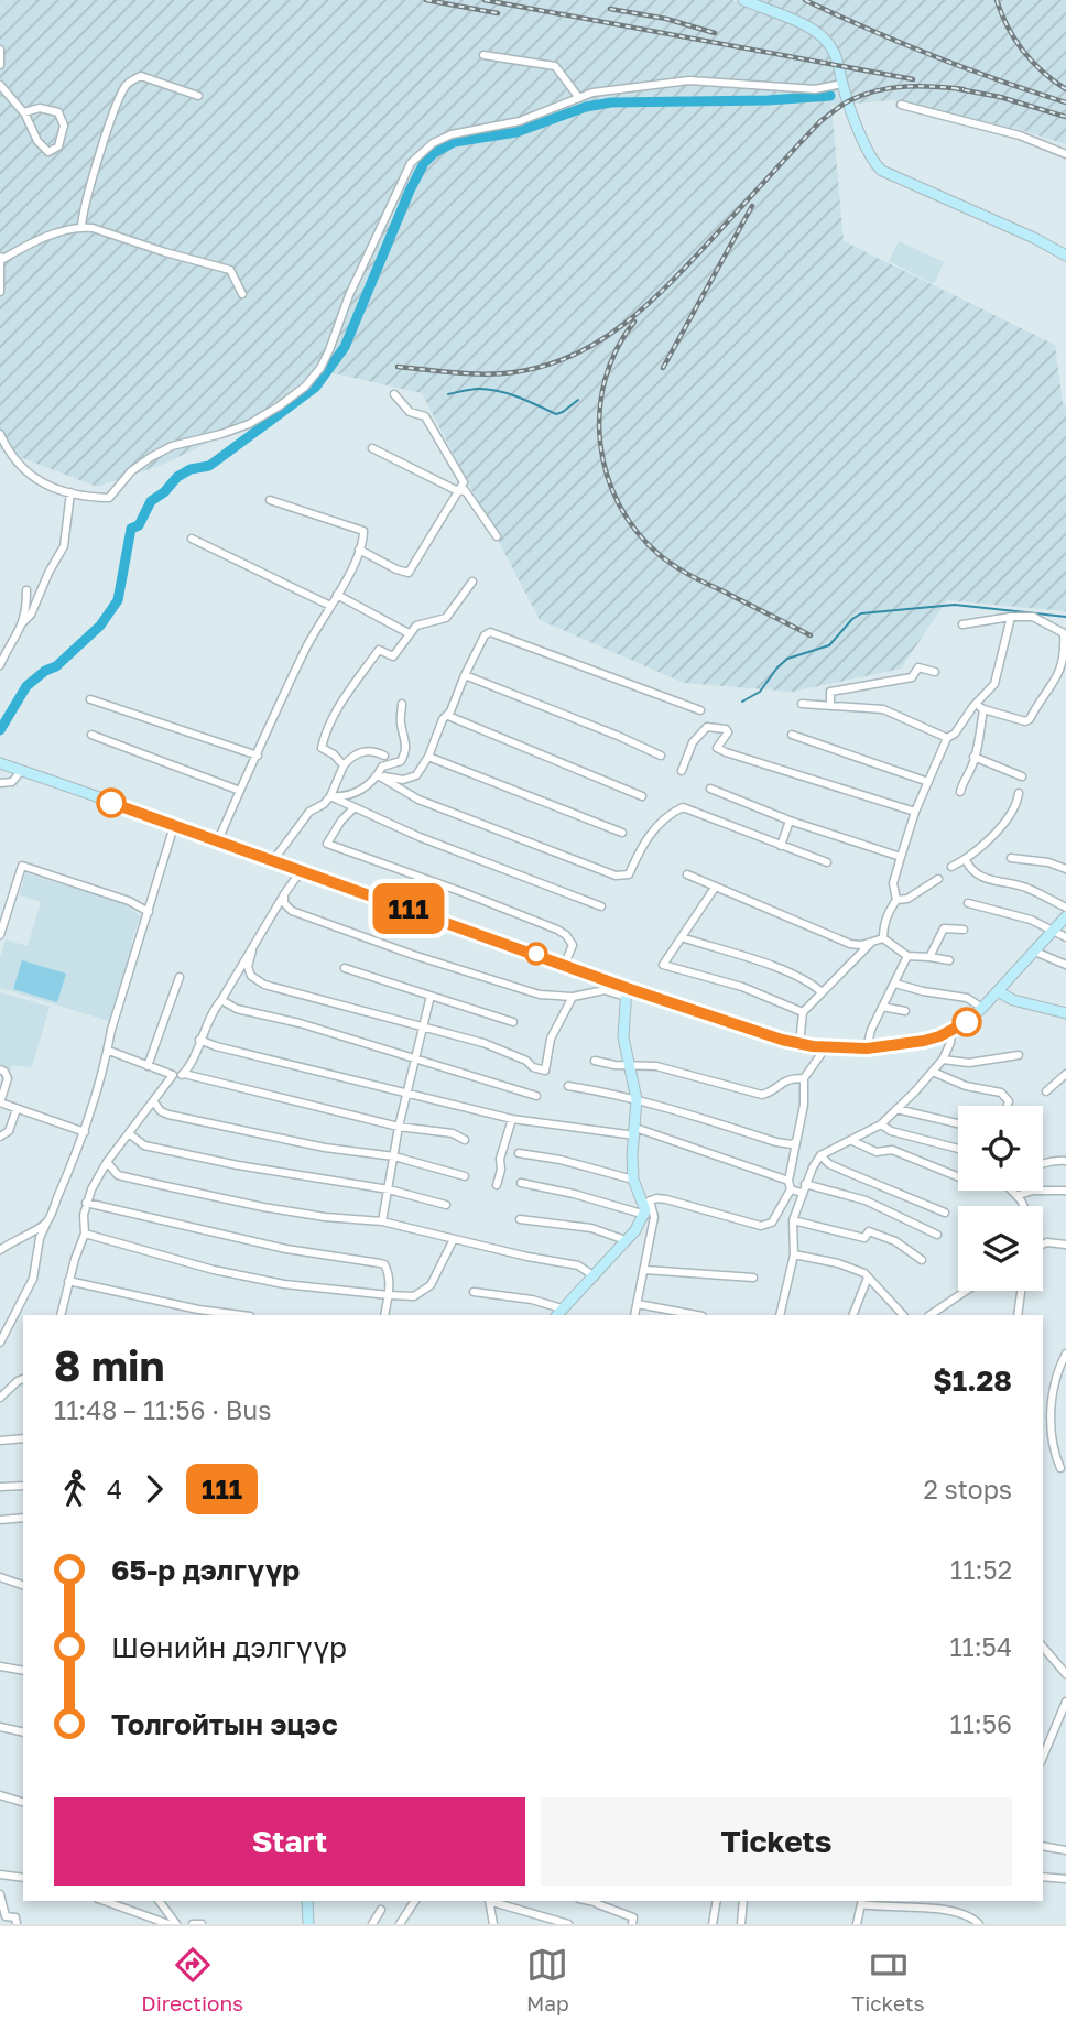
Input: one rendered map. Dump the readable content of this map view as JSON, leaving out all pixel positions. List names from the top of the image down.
{
  "lines": ["bus line 111"],
  "page": {
    "on_map": "111",
    "heading": ["8 min", "11:48 – 11:56 · Bus", "$1.28"],
    "legs": ["4", "111", "2 stops"],
    "list": [
      {
        "name": "65-р дэлгүүр",
        "value": "11:52"
      },
      {
        "name": "Шөнийн дэлгүүр",
        "value": "11:54"
      },
      {
        "name": "Толгойтын эцэс",
        "value": "11:56"
      }
    ],
    "buttons": ["Start", "Tickets"],
    "tabs": ["Directions", "Map", "Tickets"]
  }
}
